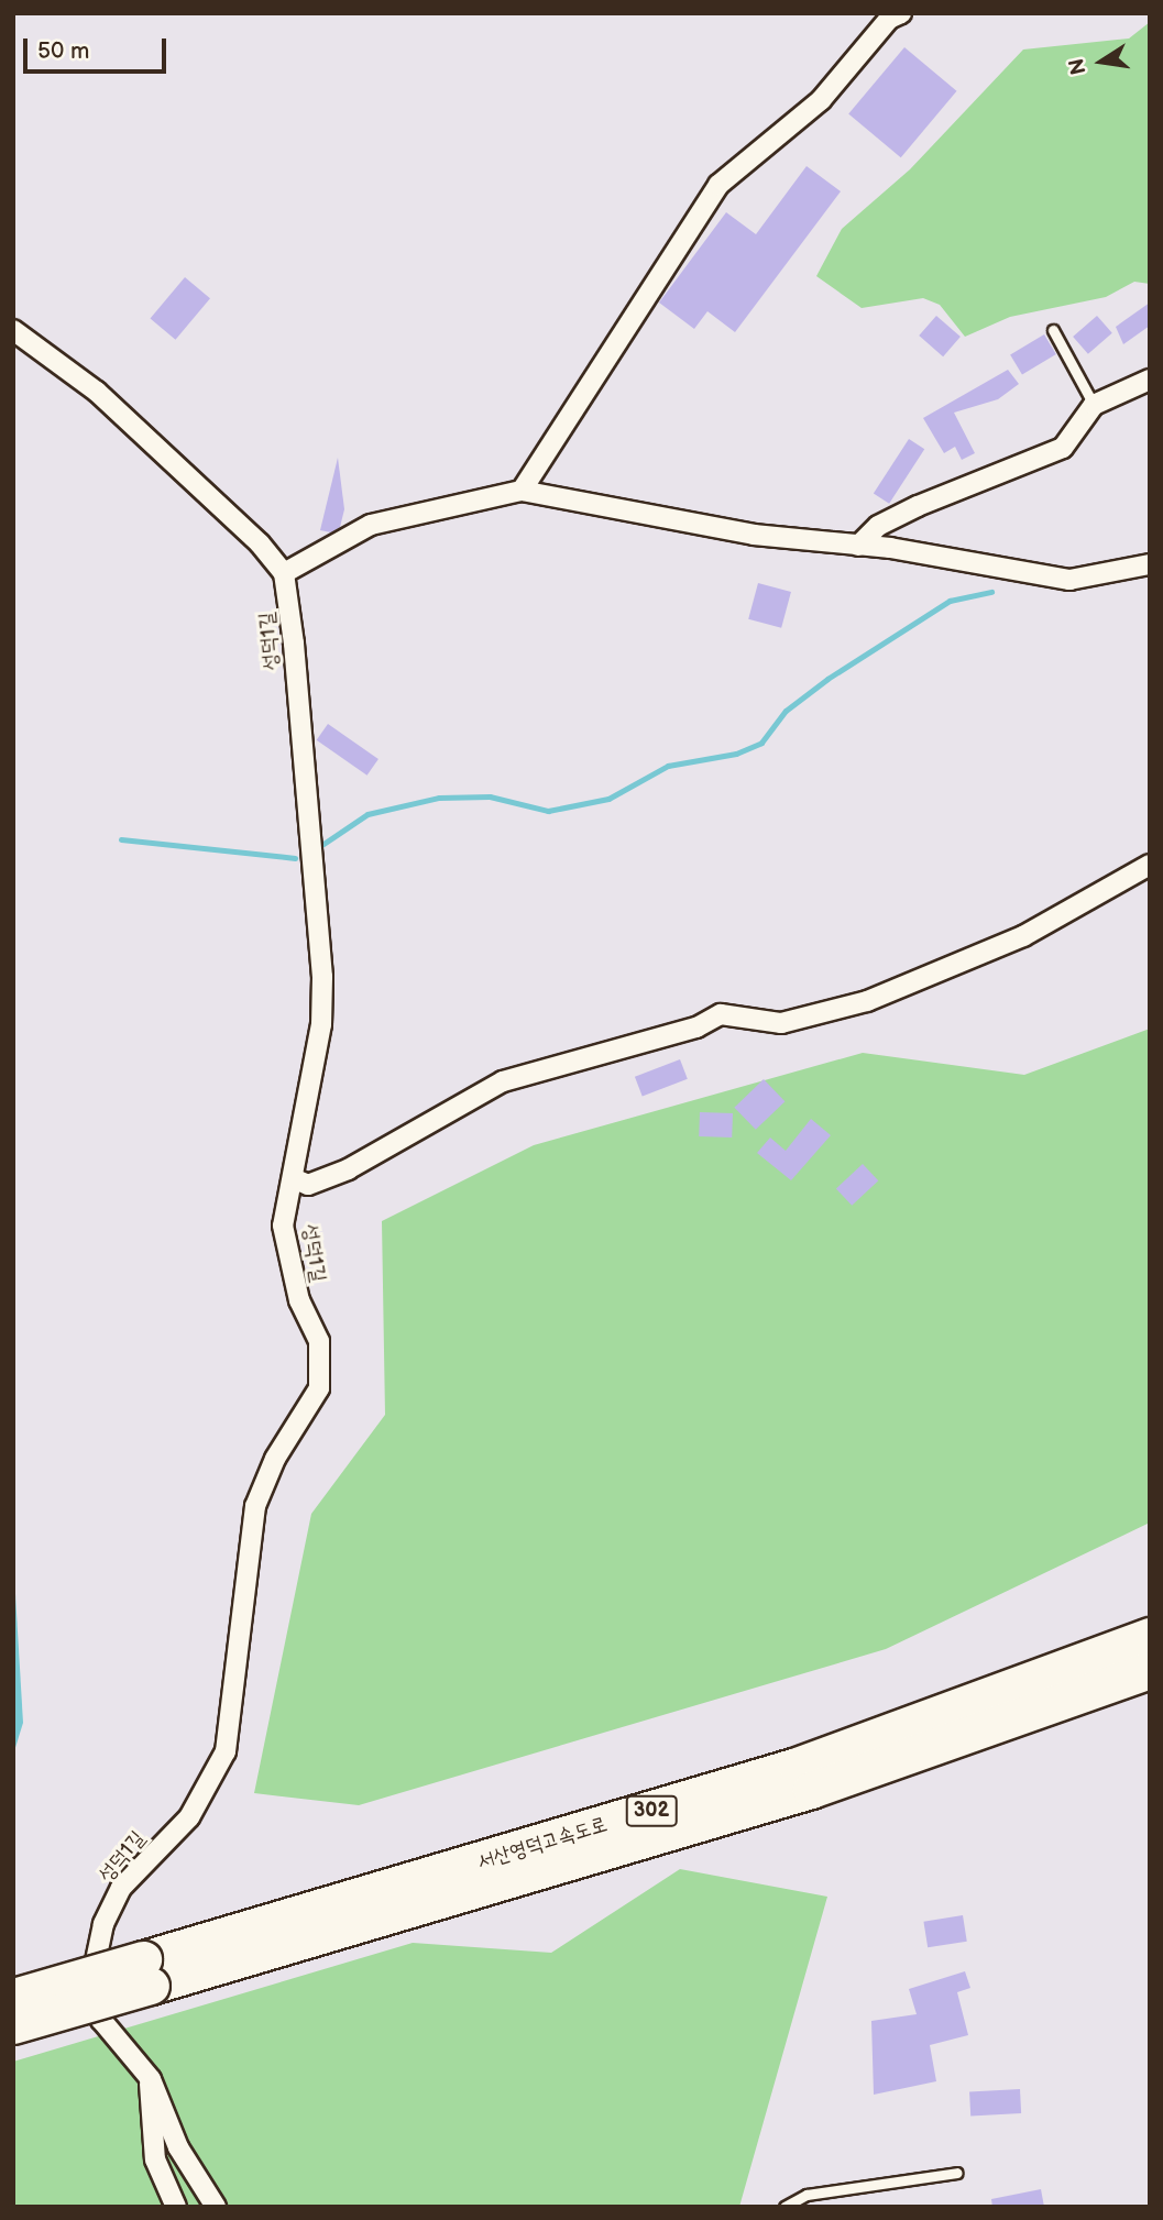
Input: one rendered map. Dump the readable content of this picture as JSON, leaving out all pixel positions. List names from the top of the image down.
{
  "streets": {
    "highway": ["302", "서산영덕고속도로"],
    "street": ["성덕1길"]
  },
  "scale_bar": "50 m",
  "north": "left"
}
